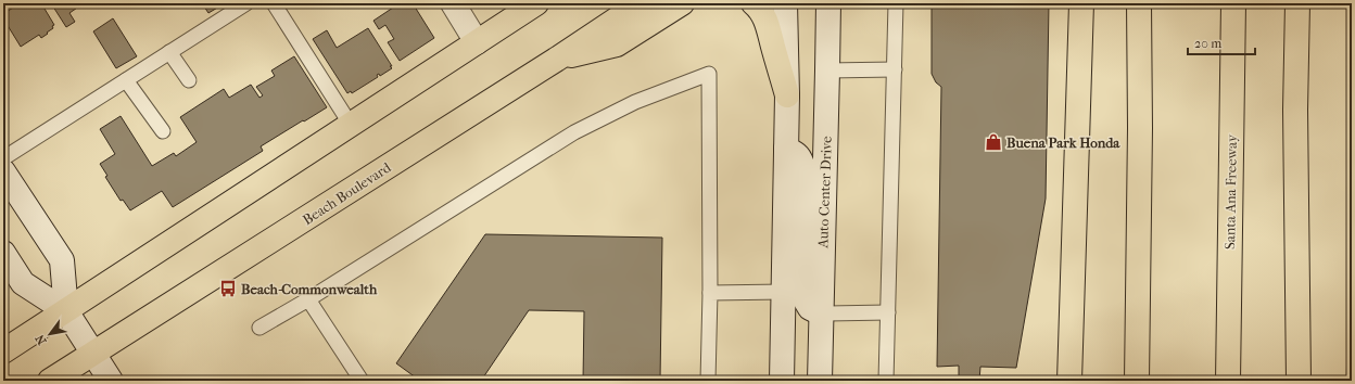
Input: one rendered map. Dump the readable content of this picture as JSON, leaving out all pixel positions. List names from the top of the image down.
{
  "streets": {
    "main road": ["Auto Center Drive", "Santa Ana Freeway", "Beach Boulevard"]
  },
  "places": {
    "shop": ["Buena Park Honda"],
    "bus stop": ["Beach-Commonwealth"]
  },
  "scale_bar": "20 m",
  "north": "bottom left"
}
